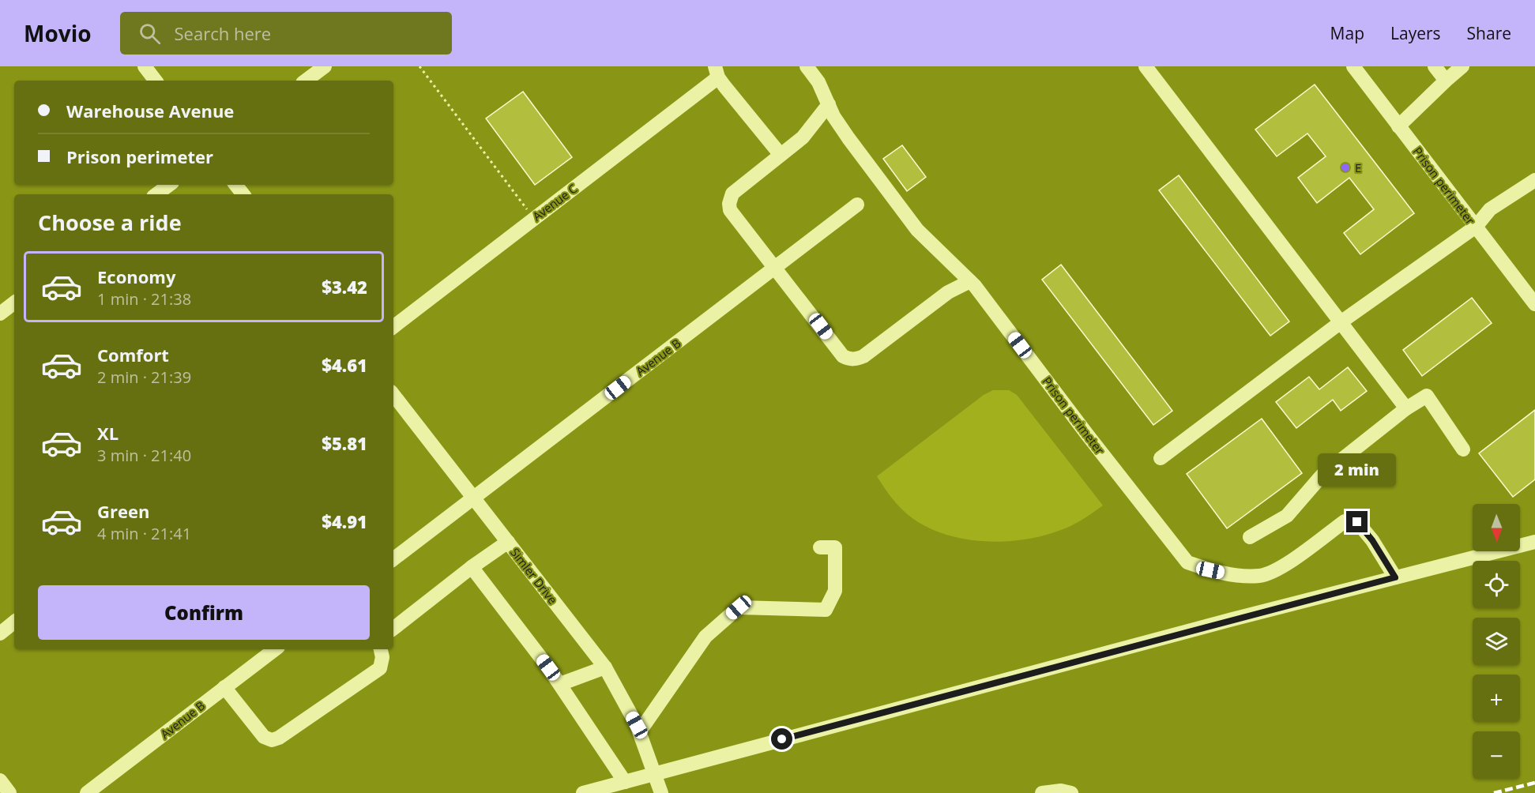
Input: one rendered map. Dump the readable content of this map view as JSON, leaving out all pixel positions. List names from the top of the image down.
{
  "streets": {
    "street": [
      "Prison perimeter",
      "Avenue C",
      "Avenue B",
      "Simler Drive"
    ]
  },
  "crossings": [
    ["Avenue B", "Simler Drive"]
  ],
  "places": ["E"],
  "north": "bottom",
  "page": {
    "header": "Movio",
    "search": "Search here",
    "nav": ["Map", "Layers", "Share"],
    "banner": ["Warehouse Avenue", "Prison perimeter"],
    "heading": "Choose a ride",
    "list": [
      {
        "name": "Economy",
        "note": "1 min · 21:38",
        "value": "$3.42"
      },
      {
        "name": "Comfort",
        "note": "2 min · 21:39",
        "value": "$4.61"
      },
      {
        "name": "XL",
        "note": "3 min · 21:40",
        "value": "$5.81"
      },
      {
        "name": "Green",
        "note": "4 min · 21:41",
        "value": "$4.91"
      }
    ],
    "bubble": "2 min",
    "map_buttons": ["+", "−"],
    "buttons": "Confirm"
  }
}
